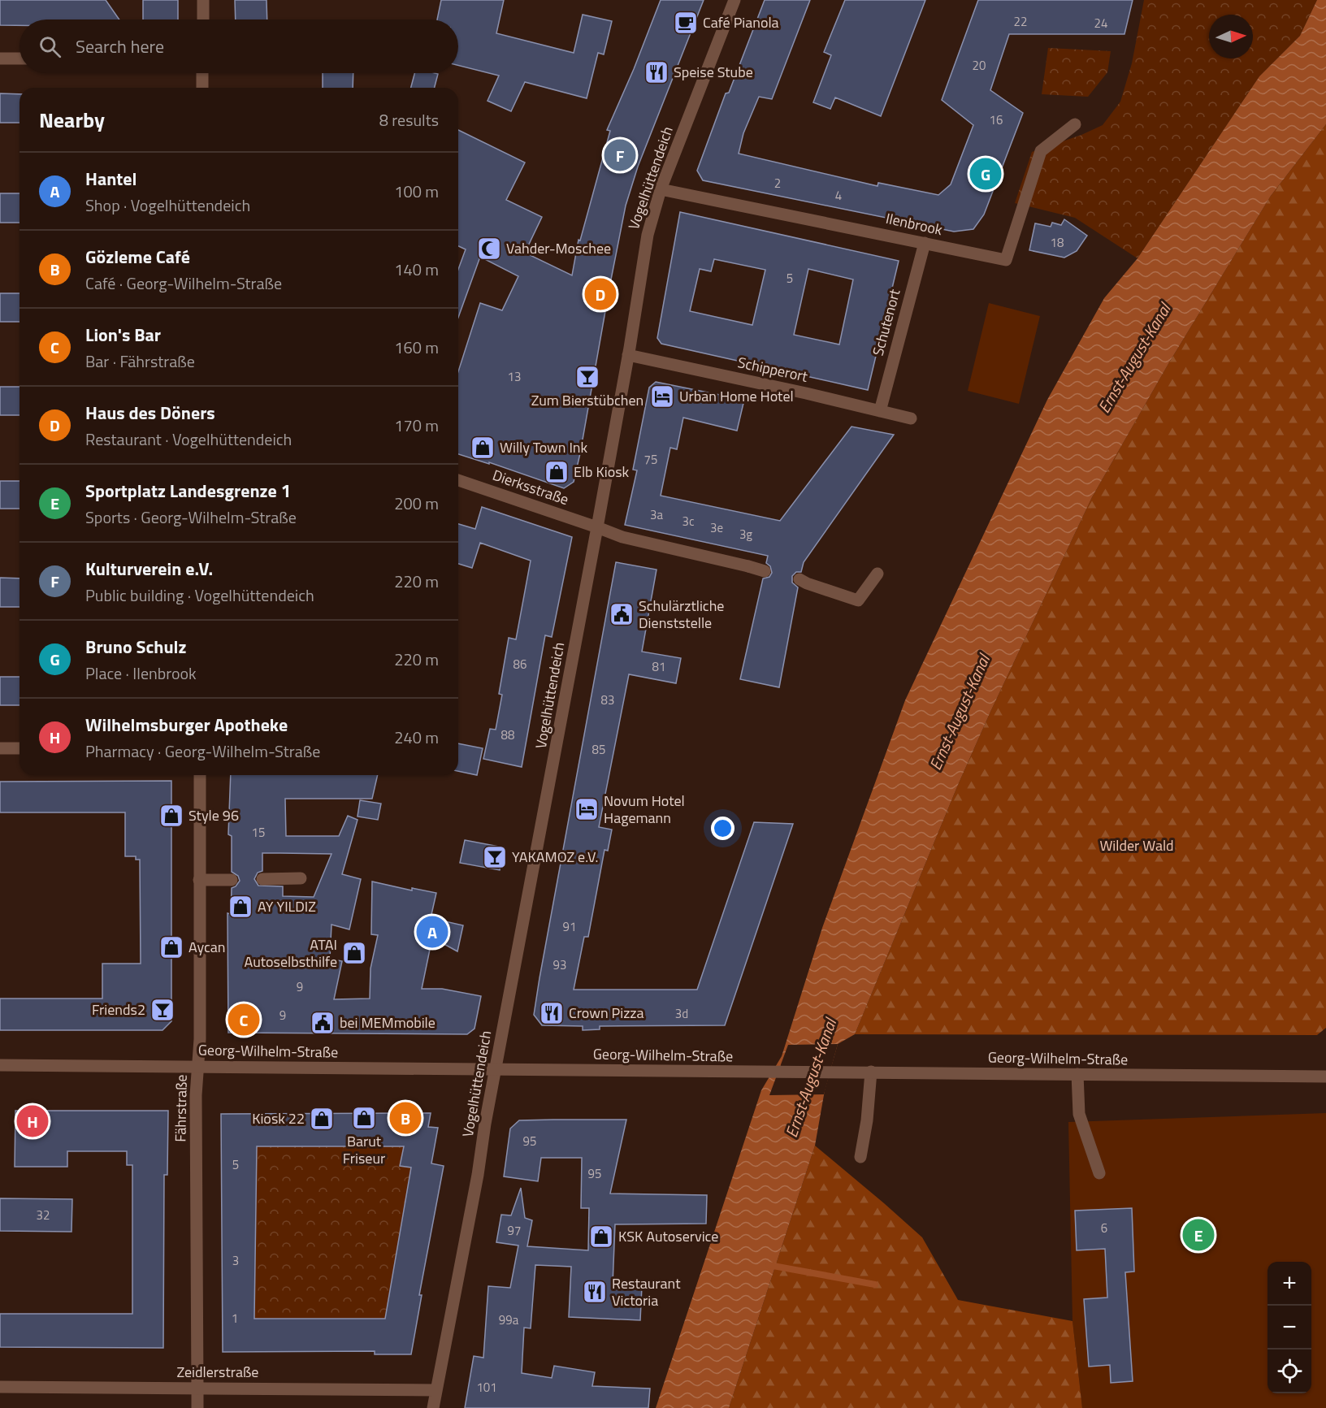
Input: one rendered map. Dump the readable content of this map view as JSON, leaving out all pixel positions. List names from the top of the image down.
{
  "streets": {
    "street": [
      "Vogelhüttendeich",
      "Ilenbrook",
      "Schutenort",
      "Schipperort",
      "Dierksstraße",
      "Georg-Wilhelm-Straße",
      "Fährstraße",
      "Zeidlerstraße"
    ]
  },
  "crossings": [
    ["Vogelhüttendeich", "Ilenbrook"],
    ["Vogelhüttendeich", "Schipperort"],
    ["Vogelhüttendeich", "Dierksstraße"],
    ["Vogelhüttendeich", "Georg-Wilhelm-Straße"],
    ["Vogelhüttendeich", "Zeidlerstraße"],
    ["Ilenbrook", "Schutenort"],
    ["Schutenort", "Schipperort"],
    ["Georg-Wilhelm-Straße", "Fährstraße"],
    ["Fährstraße", "Zeidlerstraße"]
  ],
  "water": ["Ernst-August-Kanal"],
  "parks": ["Wilder Wald"],
  "places": {
    "cafe": ["Café Pianola"],
    "restaurant": ["Speise Stube", "Crown Pizza", "Restaurant Victoria"],
    "mosque": ["Vahder-Moschee"],
    "bar": ["Zum Bierstübchen", "YAKAMOZ e.V.", "Friends2"],
    "hotel": ["Urban Home Hotel", "Novum Hotel Hagemann"],
    "shop": [
      "Willy Town Ink",
      "Elb Kiosk",
      "Style 96",
      "AY YILDIZ",
      "Aycan",
      "ATAI Autoselbsthilfe",
      "Barut Friseur",
      "Kiosk 22",
      "KSK Autoservice"
    ],
    "public building": ["Schulärztliche Dienststelle", "bei MEMmobile"]
  },
  "house_numbers": [
    "22",
    "24",
    "20",
    "16",
    "2",
    "4",
    "18",
    "5",
    "13",
    "75",
    "3a",
    "3c",
    "3e",
    "3g",
    "86",
    "81",
    "83",
    "88",
    "85",
    "15",
    "91",
    "93",
    "9",
    "3d",
    "9",
    "95",
    "5",
    "95",
    "32",
    "6",
    "97",
    "3",
    "1",
    "99a",
    "101"
  ],
  "north": "right",
  "page": {
    "search": "Search here",
    "heading": ["Nearby", "8 results"],
    "pins": [
      "F",
      "G",
      "D",
      "A",
      "C",
      "B",
      "H",
      "E"
    ],
    "list": [
      {
        "mark": "A",
        "name": "Hantel",
        "note": "Shop · Vogelhüttendeich",
        "value": "100 m"
      },
      {
        "mark": "B",
        "name": "Gözleme Café",
        "note": "Café · Georg-Wilhelm-Straße",
        "value": "140 m"
      },
      {
        "mark": "C",
        "name": "Lion's Bar",
        "note": "Bar · Fährstraße",
        "value": "160 m"
      },
      {
        "mark": "D",
        "name": "Haus des Döners",
        "note": "Restaurant · Vogelhüttendeich",
        "value": "170 m"
      },
      {
        "mark": "E",
        "name": "Sportplatz Landesgrenze 1",
        "note": "Sports · Georg-Wilhelm-Straße",
        "value": "200 m"
      },
      {
        "mark": "F",
        "name": "Kulturverein e.V.",
        "note": "Public building · Vogelhüttendeich",
        "value": "220 m"
      },
      {
        "mark": "G",
        "name": "Bruno Schulz",
        "note": "Place · Ilenbrook",
        "value": "220 m"
      },
      {
        "mark": "H",
        "name": "Wilhelmsburger Apotheke",
        "note": "Pharmacy · Georg-Wilhelm-Straße",
        "value": "240 m"
      }
    ],
    "map_buttons": ["+", "−"]
  }
}
